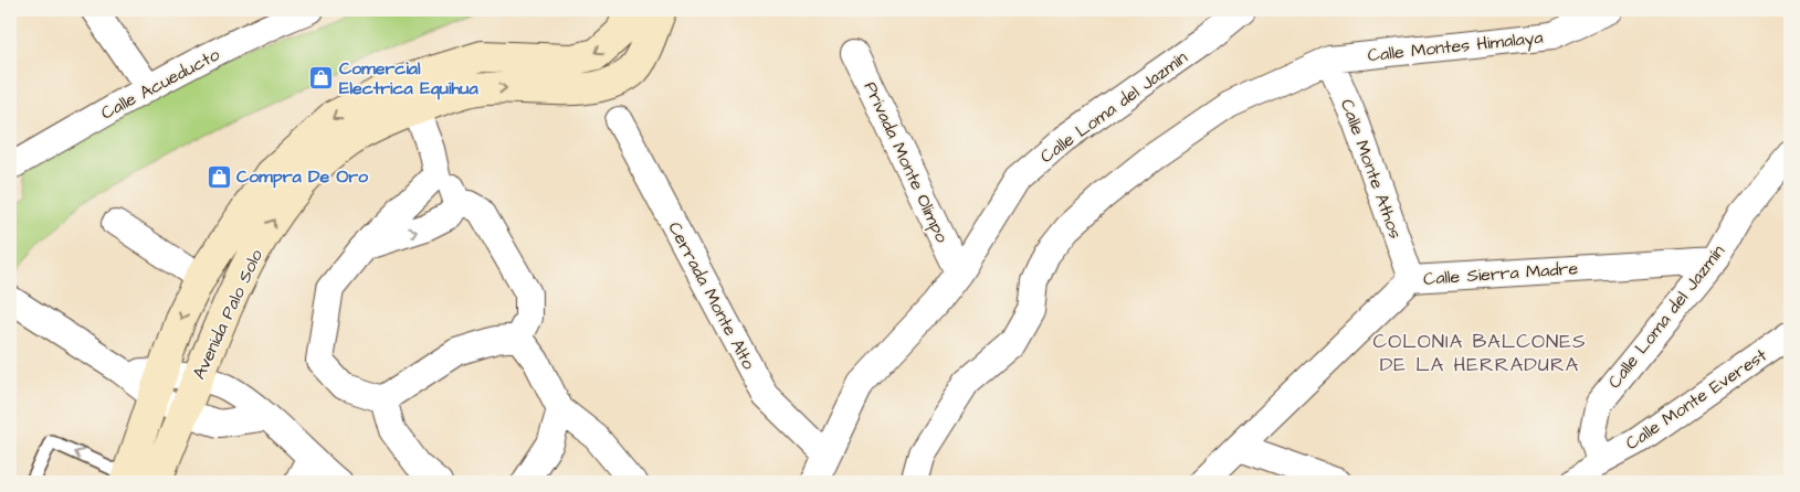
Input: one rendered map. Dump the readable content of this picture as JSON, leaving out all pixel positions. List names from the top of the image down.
{
  "streets": {
    "main road": ["Avenida Palo Solo"],
    "street": [
      "Calle Montes Himalaya",
      "Calle Acueducto",
      "Calle Loma del Jazmín",
      "Privada Monte Olimpo",
      "Calle Monte Athos",
      "Calle Sierra Madre",
      "Cerrada Monte Alto",
      "Calle Monte Everest"
    ]
  },
  "crossings": [
    ["Calle Montes Himalaya", "Calle Monte Athos"],
    ["Calle Loma del Jazmín", "Privada Monte Olimpo"],
    ["Calle Loma del Jazmín", "Calle Sierra Madre"],
    ["Calle Loma del Jazmín", "Cerrada Monte Alto"],
    ["Calle Loma del Jazmín", "Calle Monte Everest"],
    ["Calle Monte Athos", "Calle Sierra Madre"]
  ],
  "districts": ["COLONIA BALCONES DE LA HERRADURA"],
  "places": {
    "shop": ["Comercial Electrica Equihua", "Compra De Oro"]
  }
}
